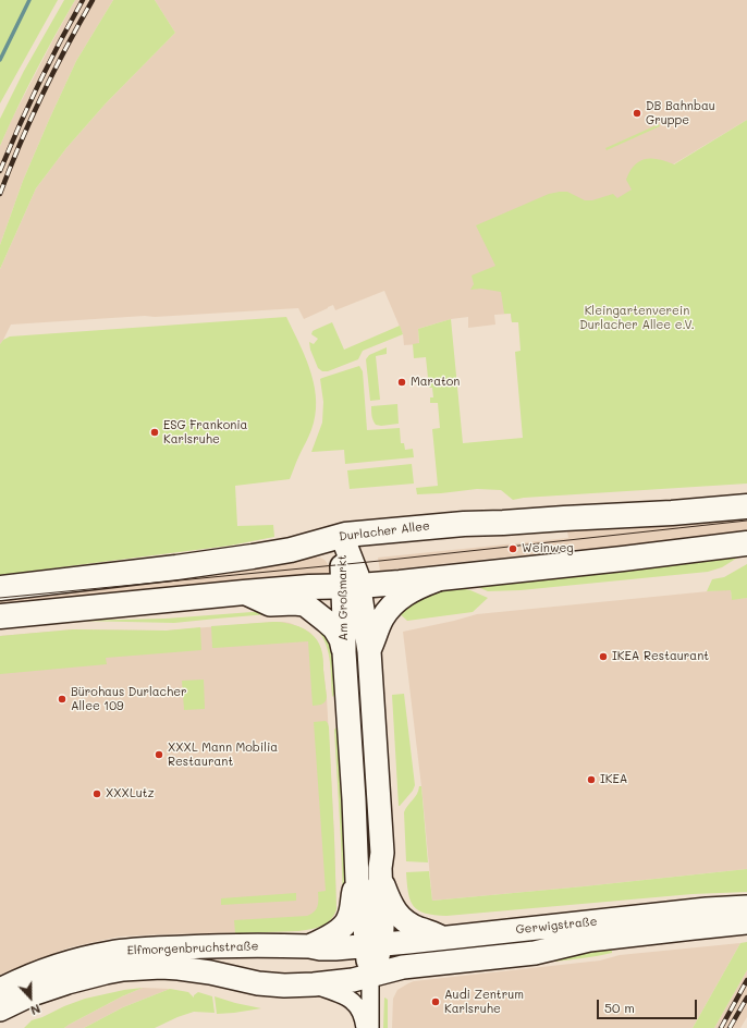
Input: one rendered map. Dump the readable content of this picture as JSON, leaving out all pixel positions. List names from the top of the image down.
{
  "streets": {
    "main road": [
      "Durlacher Allee",
      "Am Großmarkt",
      "Gerwigstraße",
      "Elfmorgenbruchstraße"
    ]
  },
  "crossings": [
    ["Durlacher Allee", "Am Großmarkt"],
    ["Am Großmarkt", "Gerwigstraße"],
    ["Am Großmarkt", "Elfmorgenbruchstraße"],
    ["Gerwigstraße", "Elfmorgenbruchstraße"]
  ],
  "parks": ["Kleingartenverein Durlacher Allee e.V."],
  "places": [
    "DB Bahnbau Gruppe",
    "Maraton",
    "ESG Frankonia Karlsruhe",
    "Weinweg",
    "IKEA Restaurant",
    "Bürohaus Durlacher Allee 109",
    "XXXL Mann Mobilia Restaurant",
    "IKEA",
    "XXXLutz",
    "Audi Zentrum Karlsruhe"
  ],
  "scale_bar": "50 m",
  "north": "bottom"
}
